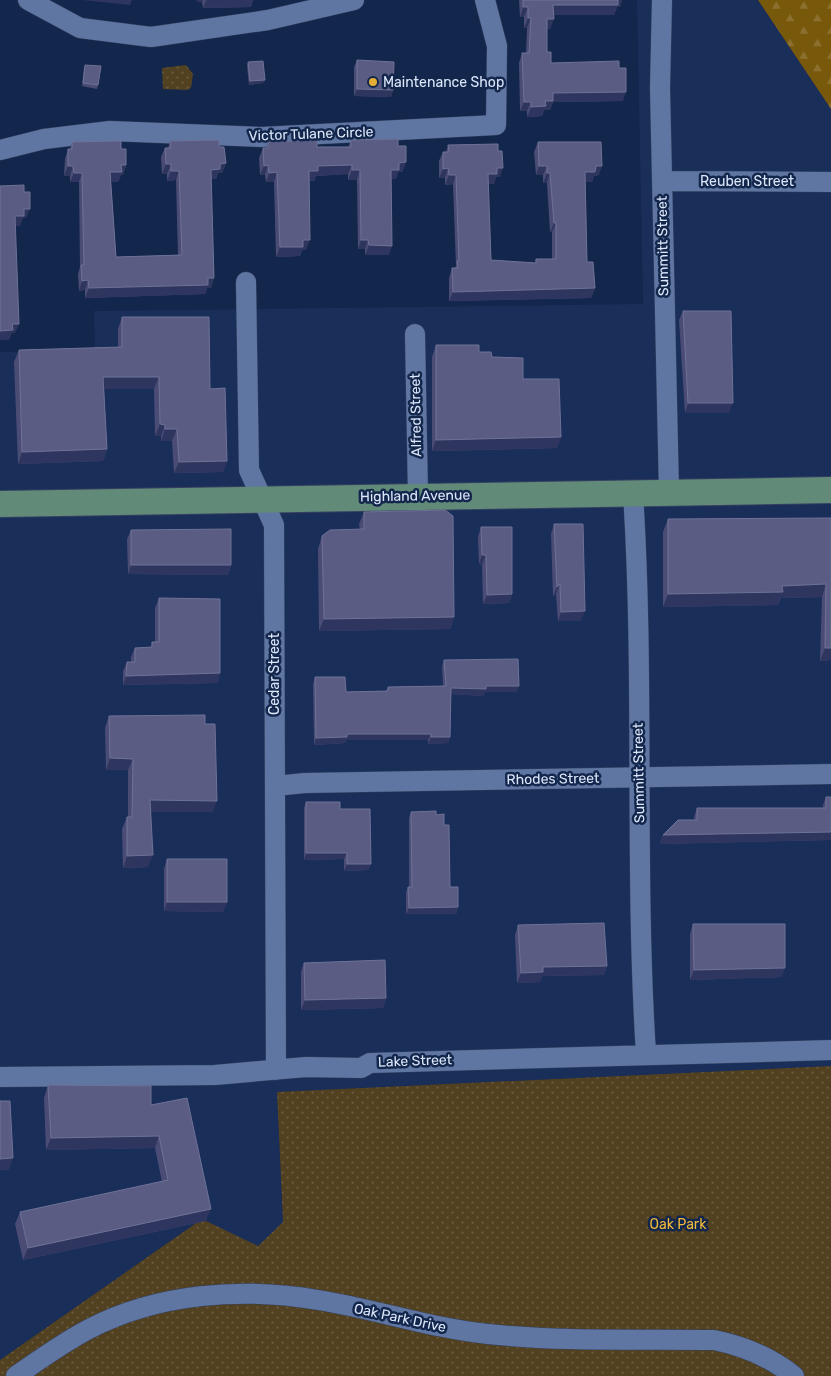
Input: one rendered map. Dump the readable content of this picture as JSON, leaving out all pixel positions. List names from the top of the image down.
{
  "streets": {
    "main road": ["Highland Avenue"],
    "street": [
      "Victor Tulane Circle",
      "Reuben Street",
      "Summitt Street",
      "Alfred Street",
      "Cedar Street",
      "Rhodes Street",
      "Lake Street",
      "Oak Park Drive"
    ]
  },
  "crossings": [
    ["Reuben Street", "Summitt Street"],
    ["Summitt Street", "Highland Avenue"],
    ["Summitt Street", "Rhodes Street"],
    ["Summitt Street", "Lake Street"],
    ["Alfred Street", "Highland Avenue"],
    ["Highland Avenue", "Cedar Street"],
    ["Cedar Street", "Rhodes Street"],
    ["Cedar Street", "Lake Street"]
  ],
  "parks": ["Oak Park"],
  "places": ["Maintenance Shop"]
}
